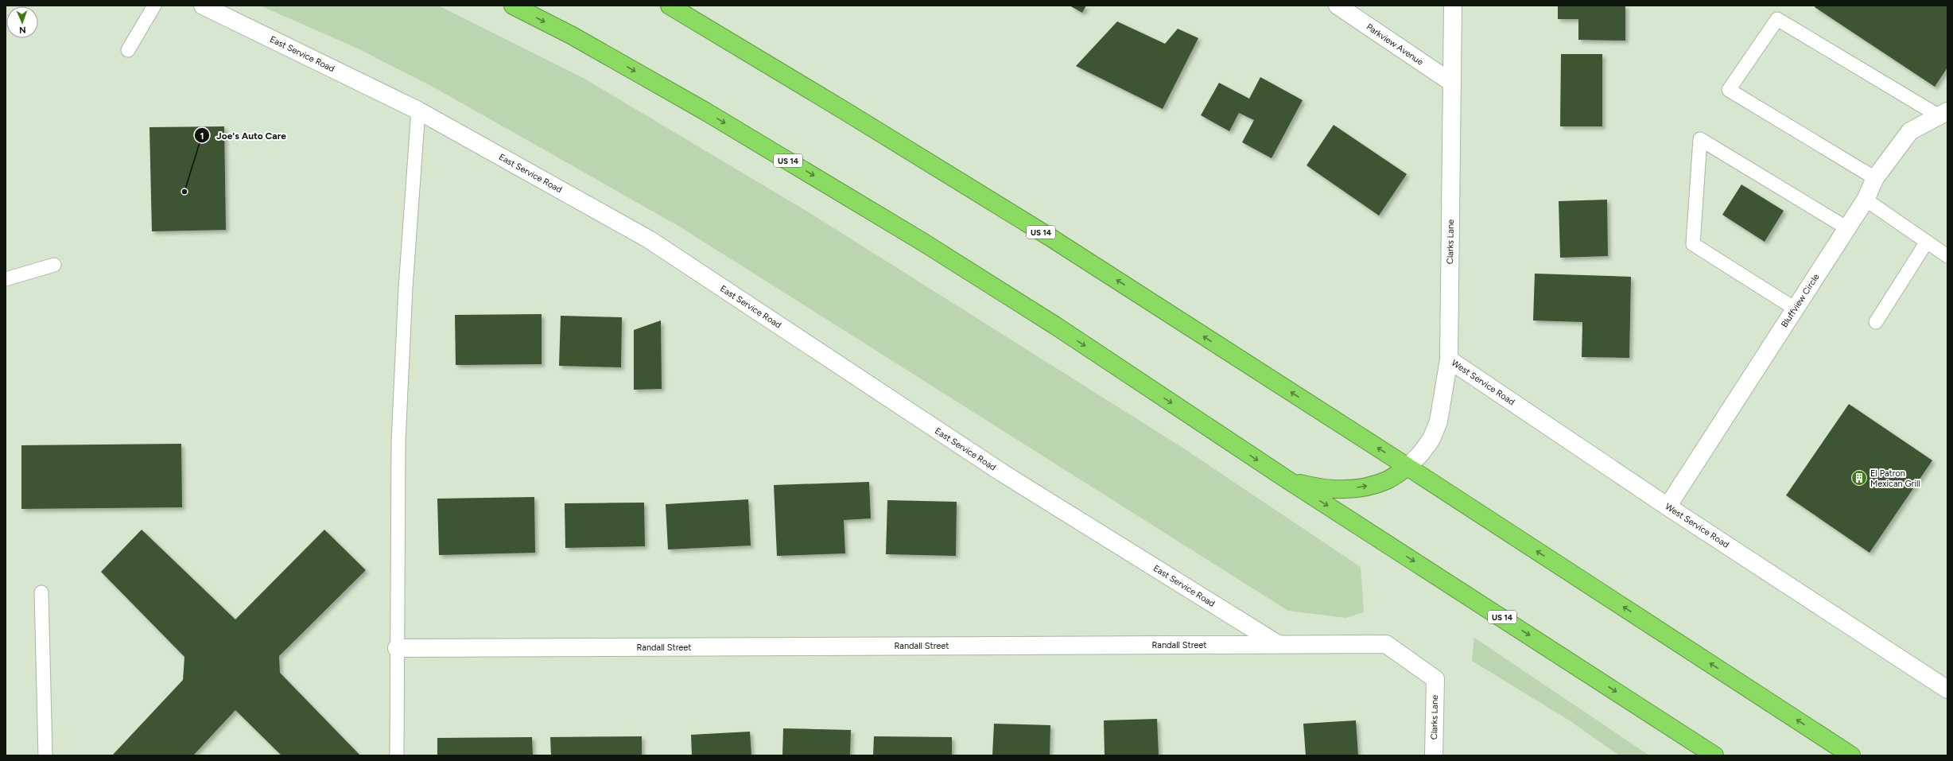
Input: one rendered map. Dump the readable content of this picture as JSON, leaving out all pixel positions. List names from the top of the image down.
{
  "streets": {
    "highway": ["US 14"],
    "street": [
      "Parkview Avenue",
      "East Service Road",
      "Clarks Lane",
      "Bluffview Circle",
      "West Service Road",
      "Randall Street"
    ]
  },
  "crossings": [
    ["Parkview Avenue", "Clarks Lane"],
    ["East Service Road", "Randall Street"],
    ["US 14", "Clarks Lane"],
    ["Clarks Lane", "West Service Road"],
    ["Clarks Lane", "Randall Street"],
    ["Bluffview Circle", "West Service Road"]
  ],
  "places": {
    "other": ["Joe's Auto Care"],
    "building": ["El Patron Mexican Grill"]
  },
  "north": "bottom"
}
